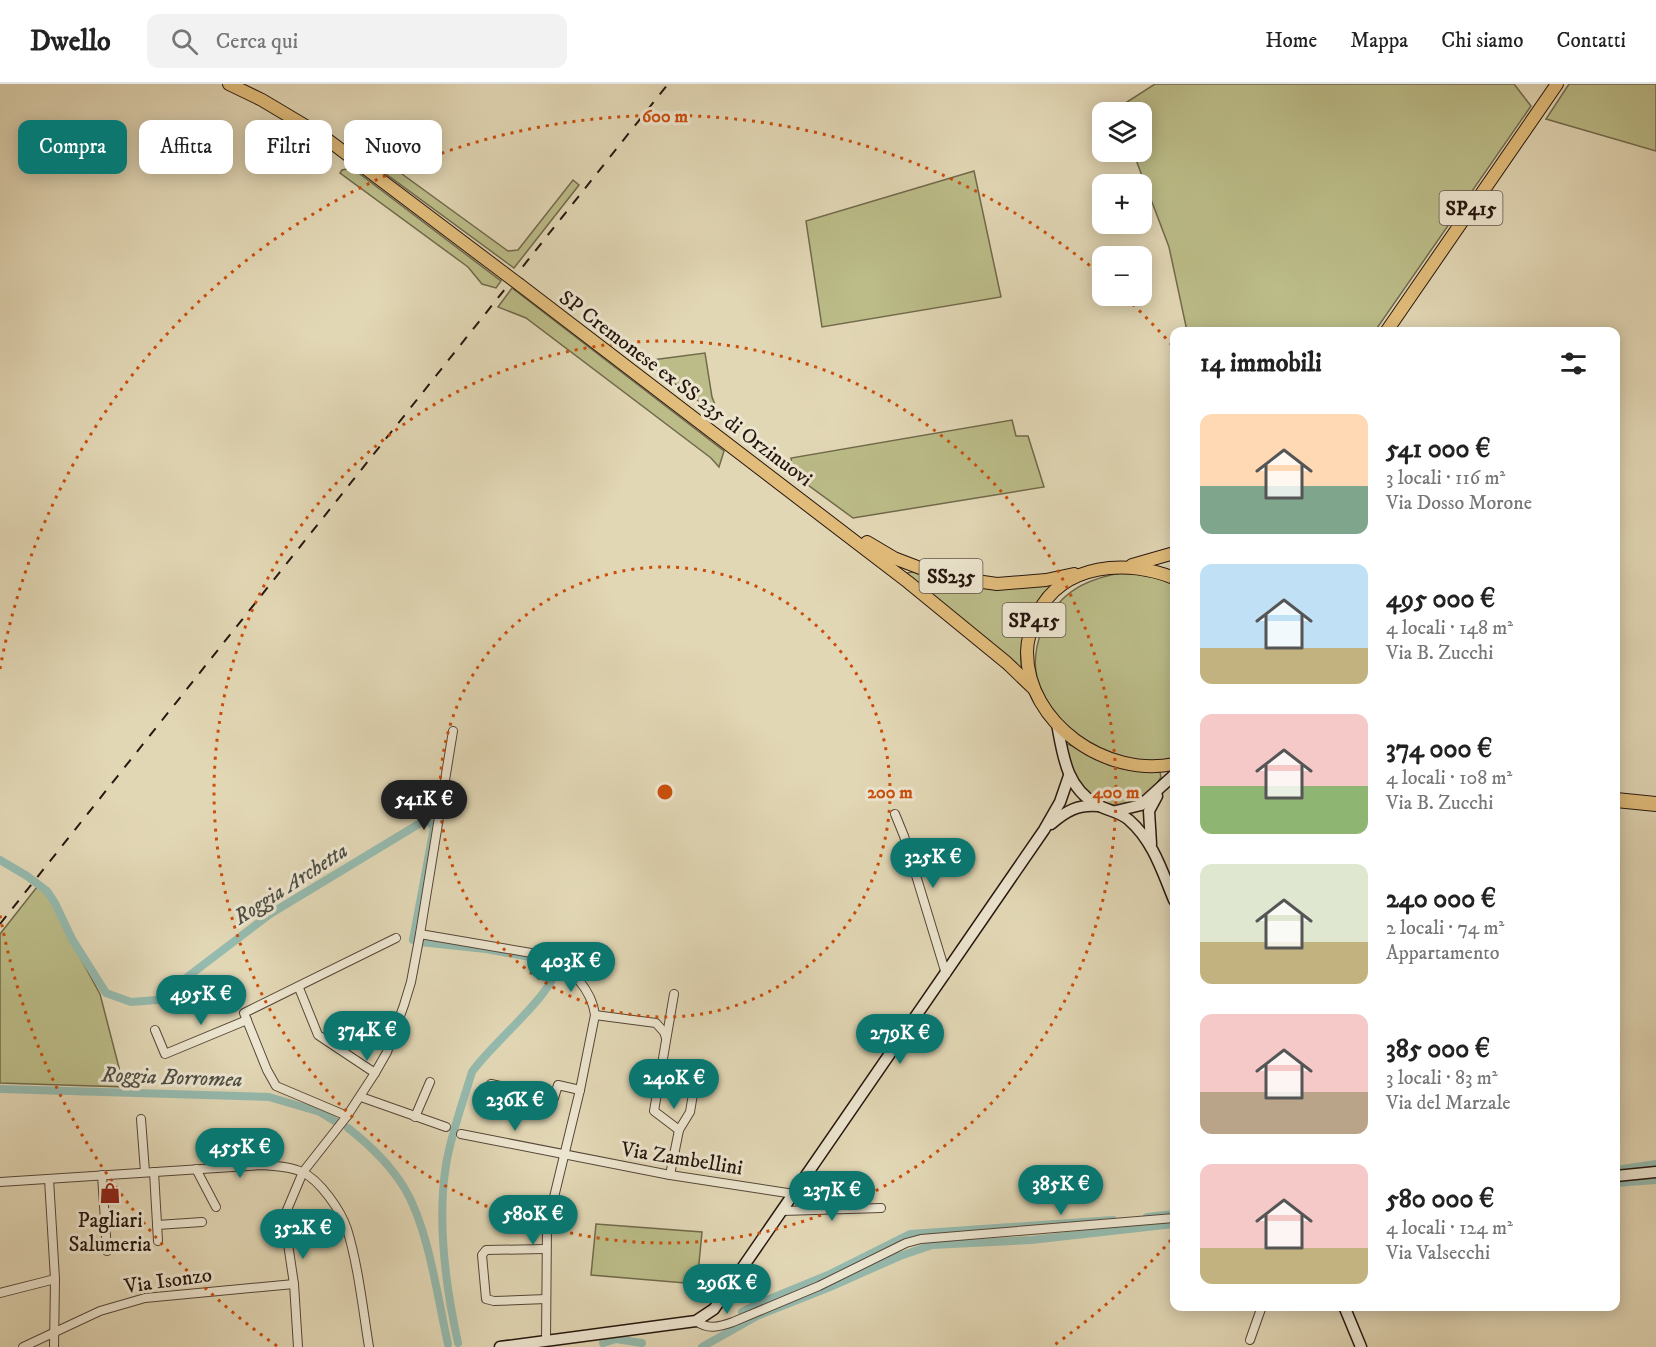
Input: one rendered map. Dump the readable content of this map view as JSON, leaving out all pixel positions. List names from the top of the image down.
{
  "streets": {
    "main road": ["SP415", "SP Cremonese ex SS 235 di Orzinuovi", "SS235"],
    "street": ["Via Zambellini", "Via Isonzo"]
  },
  "crossings": [
    ["SP415", "SS235"],
    ["SP Cremonese ex SS 235 di Orzinuovi", "SS235"]
  ],
  "water": ["Roggia Archetta", "Roggia Borromea"],
  "places": {
    "shop": ["Pagliari Salumeria"]
  },
  "page": {
    "header": "Dwello",
    "search": "Cerca qui",
    "nav": [
      "Home",
      "Mappa",
      "Chi siamo",
      "Contatti"
    ],
    "map_buttons": ["+", "−"],
    "chip": [
      "Compra",
      "Affitta",
      "Filtri",
      "Nuovo"
    ],
    "heading": "14 immobili",
    "list": [
      {
        "name": "541 000 €",
        "note": "3 locali · 116 m² · Via Dosso Morone"
      },
      {
        "name": "495 000 €",
        "note": "4 locali · 148 m² · Via B. Zucchi"
      },
      {
        "name": "374 000 €",
        "note": "4 locali · 108 m² · Via B. Zucchi"
      },
      {
        "name": "240 000 €",
        "note": "2 locali · 74 m² · Appartamento"
      },
      {
        "name": "385 000 €",
        "note": "3 locali · 83 m² · Via del Marzale"
      },
      {
        "name": "580 000 €",
        "note": "4 locali · 124 m² · Via Valsecchi"
      }
    ],
    "price": [
      "541K €",
      "325K €",
      "403K €",
      "495K €",
      "374K €",
      "279K €",
      "240K €",
      "236K €",
      "455K €",
      "385K €",
      "237K €",
      "580K €",
      "352K €",
      "296K €"
    ]
  },
  "rings": ["600 m", "200 m", "400 m"]
}
